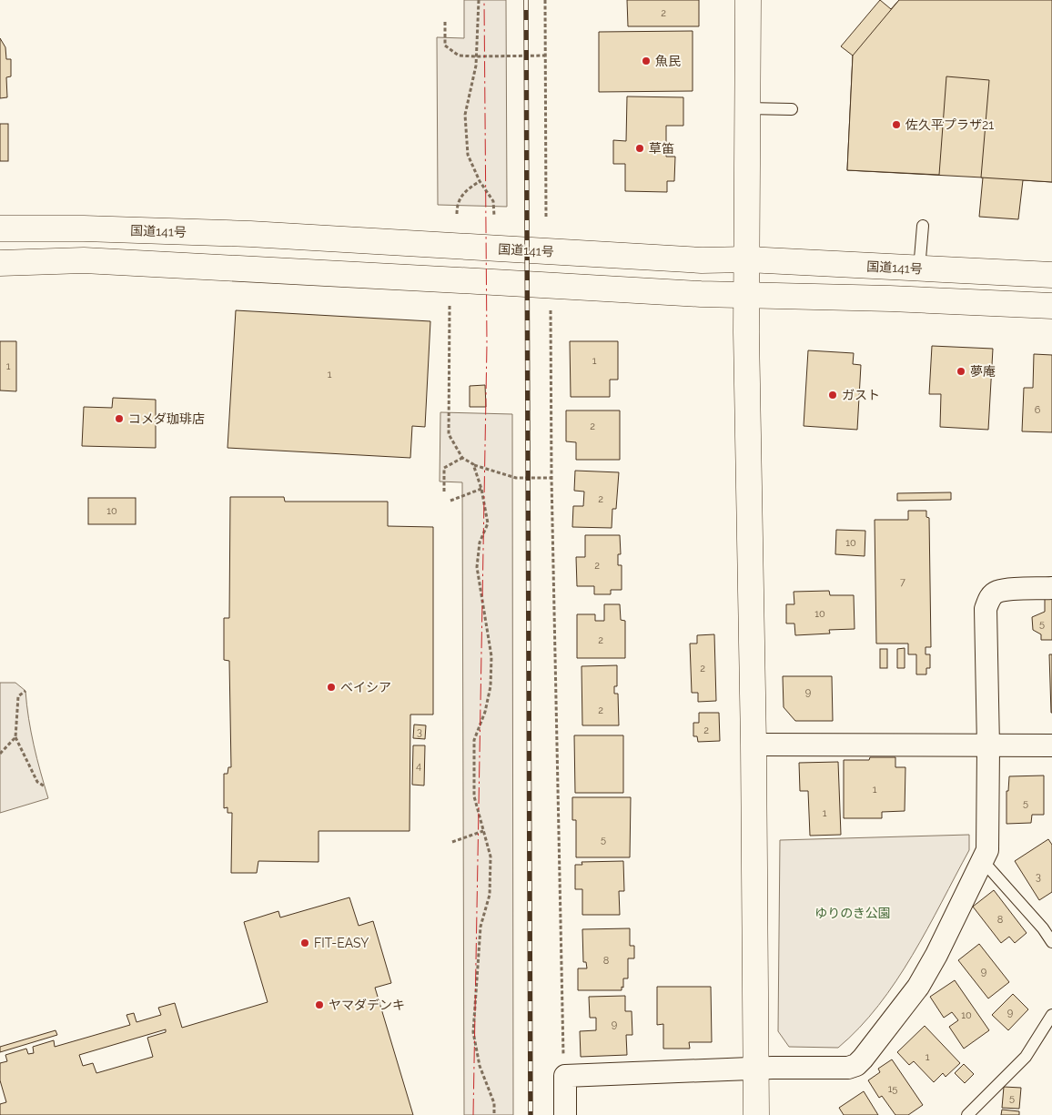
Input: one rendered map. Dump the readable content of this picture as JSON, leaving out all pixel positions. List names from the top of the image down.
{
  "streets": {
    "main road": ["国道141号"]
  },
  "parks": ["ゆりのき公園"],
  "places": [
    "魚民",
    "佐久平プラザ21",
    "草笛",
    "夢庵",
    "ガスト",
    "コメダ珈琲店",
    "ベイシア",
    "FIT-EASY",
    "ヤマダデンキ"
  ],
  "house_numbers": [
    "2",
    "1",
    "1",
    "1",
    "6",
    "2",
    "2",
    "10",
    "10",
    "2",
    "7",
    "10",
    "5",
    "2",
    "2",
    "9",
    "2",
    "2",
    "3",
    "4",
    "1",
    "5",
    "1",
    "5",
    "3",
    "8",
    "8",
    "9",
    "9",
    "10",
    "9",
    "1",
    "15",
    "5"
  ]
}
